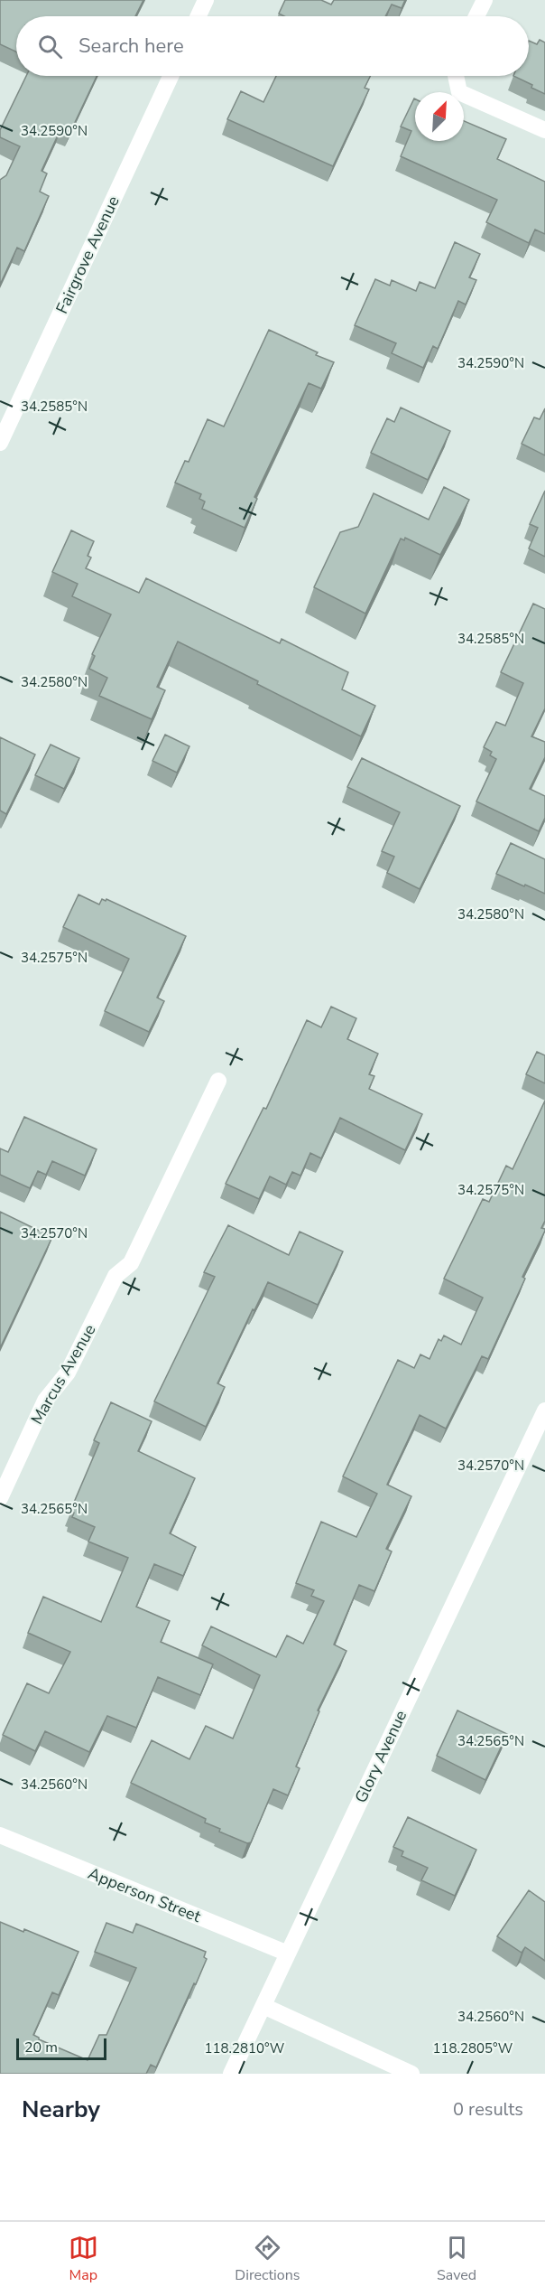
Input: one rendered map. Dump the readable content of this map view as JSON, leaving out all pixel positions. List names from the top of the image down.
{
  "streets": {
    "street": [
      "Fairgrove Avenue",
      "Marcus Avenue",
      "Glory Avenue",
      "Apperson Street"
    ]
  },
  "crossings": [
    ["Glory Avenue", "Apperson Street"]
  ],
  "scale_bar": "20 m",
  "north": "top right",
  "page": {
    "search": "Search here",
    "scale": "20 m",
    "heading": ["Nearby", "0 results"],
    "nav": ["Map", "Directions", "Saved"]
  },
  "coordinates": [
    "34.2590°N",
    "34.2585°N",
    "34.2580°N",
    "34.2575°N",
    "34.2570°N",
    "34.2565°N",
    "34.2560°N",
    "118.2810°W",
    "118.2805°W"
  ]
}
